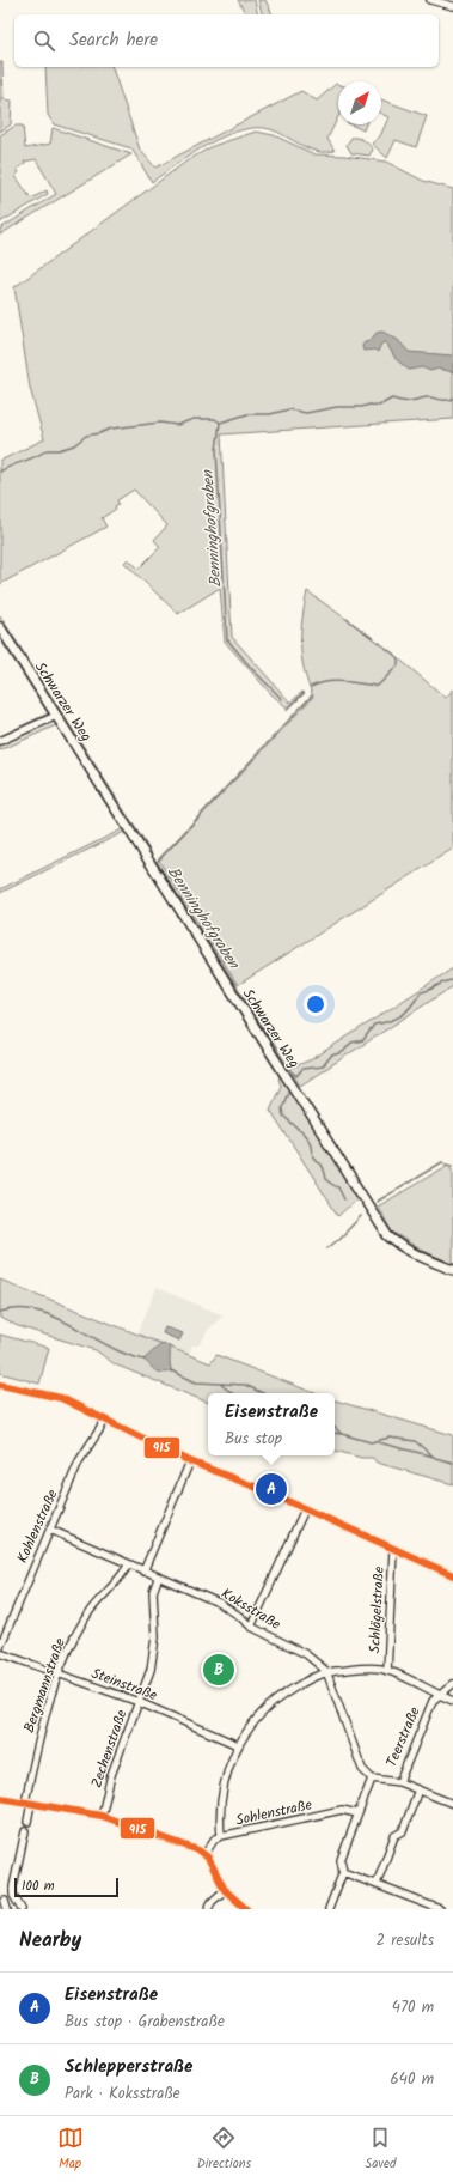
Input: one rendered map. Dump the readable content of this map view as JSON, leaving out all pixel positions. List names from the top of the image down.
{
  "streets": {
    "street": [
      "Schwarzer Weg",
      "Kohlenstraße",
      "Koksstraße",
      "Schlägelstraße",
      "Steinstraße",
      "Bergmannstraße",
      "Teerstraße",
      "Zechenstraße",
      "Sohlenstraße"
    ]
  },
  "crossings": [
    ["Kohlenstraße", "Koksstraße"],
    ["Koksstraße", "Bergmannstraße"],
    ["Koksstraße", "Zechenstraße"],
    ["Steinstraße", "Bergmannstraße"],
    ["Steinstraße", "Zechenstraße"]
  ],
  "water": ["Benninghofgraben"],
  "lines": ["transit line 915"],
  "scale_bar": "100 m",
  "north": "top right",
  "page": {
    "search": "Search here",
    "popup": ["Eisenstraße", "Bus stop"],
    "pins": ["A", "B"],
    "scale": "100 m",
    "heading": ["Nearby", "2 results"],
    "list": [
      {
        "mark": "A",
        "name": "Eisenstraße",
        "note": "Bus stop · Grabenstraße",
        "value": "470 m"
      },
      {
        "mark": "B",
        "name": "Schlepperstraße",
        "note": "Park · Koksstraße",
        "value": "640 m"
      }
    ],
    "nav": ["Map", "Directions", "Saved"]
  }
}
